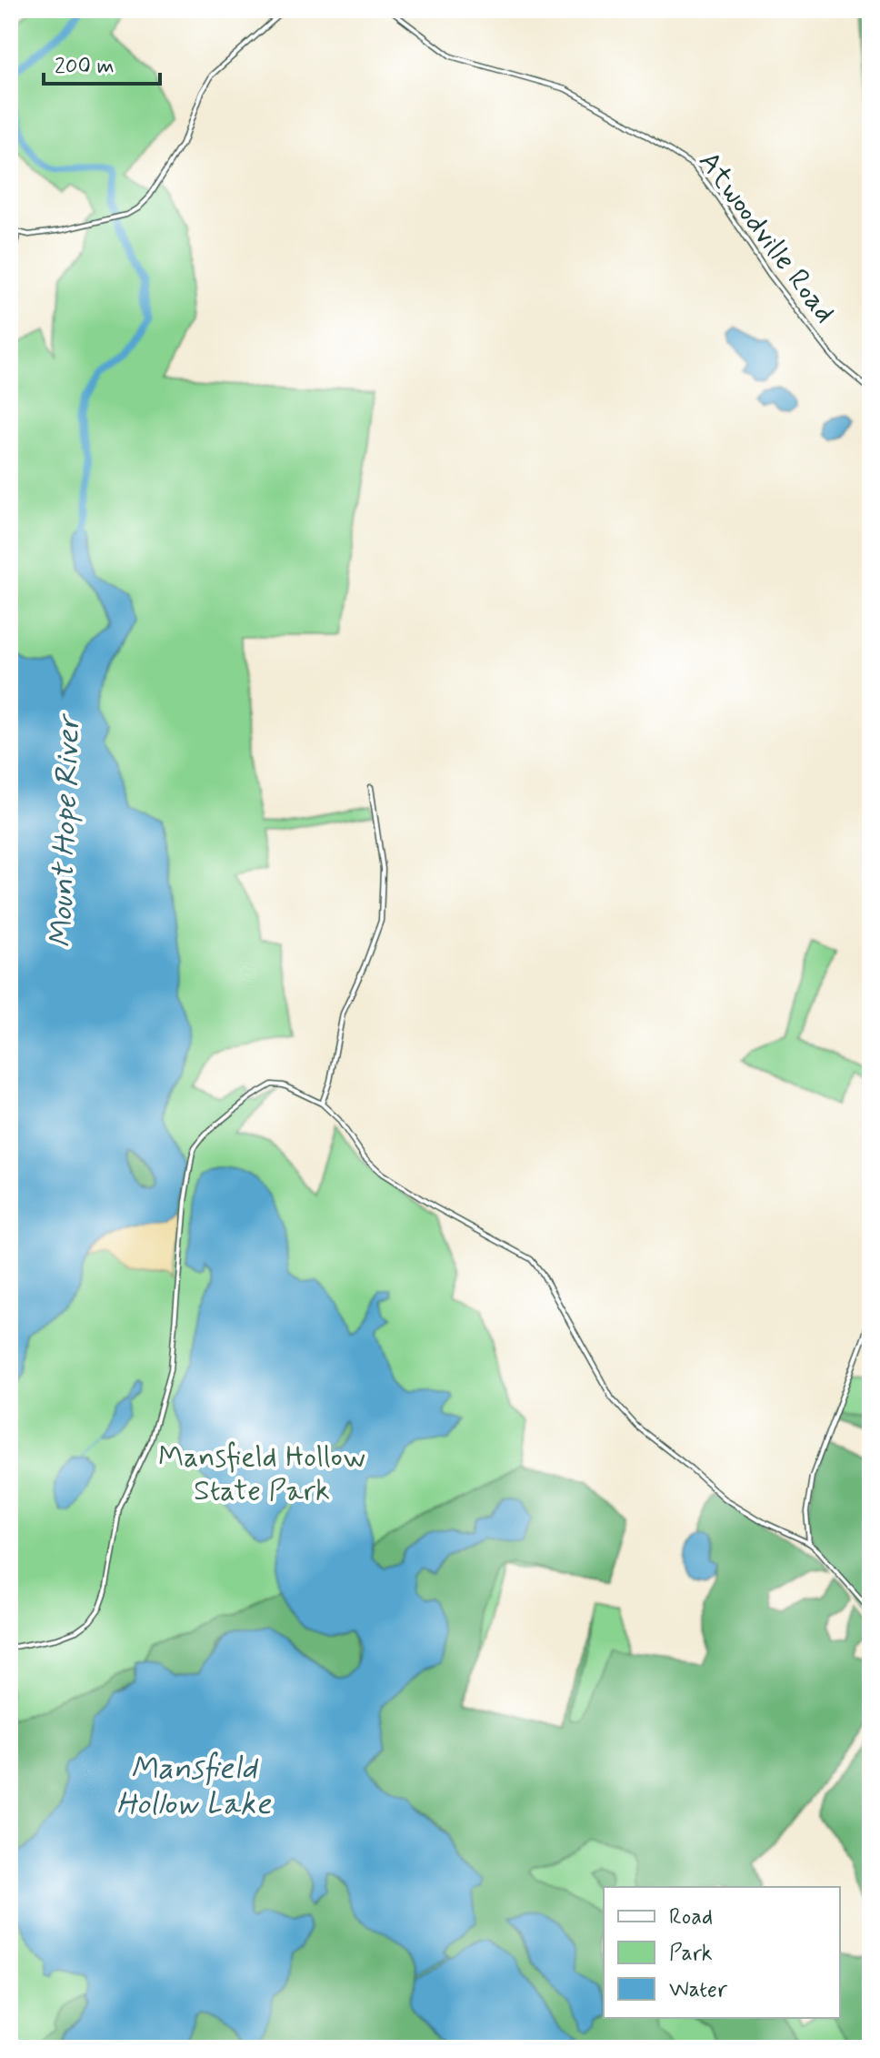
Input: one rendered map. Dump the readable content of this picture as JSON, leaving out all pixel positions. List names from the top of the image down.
{
  "streets": {
    "street": ["Atwoodville Road"]
  },
  "water": ["Mount Hope River", "Mansfield Hollow Lake"],
  "parks": ["Mansfield Hollow State Park"],
  "legend": ["Road", "Park", "Water"],
  "scale_bar": "200 m"
}
